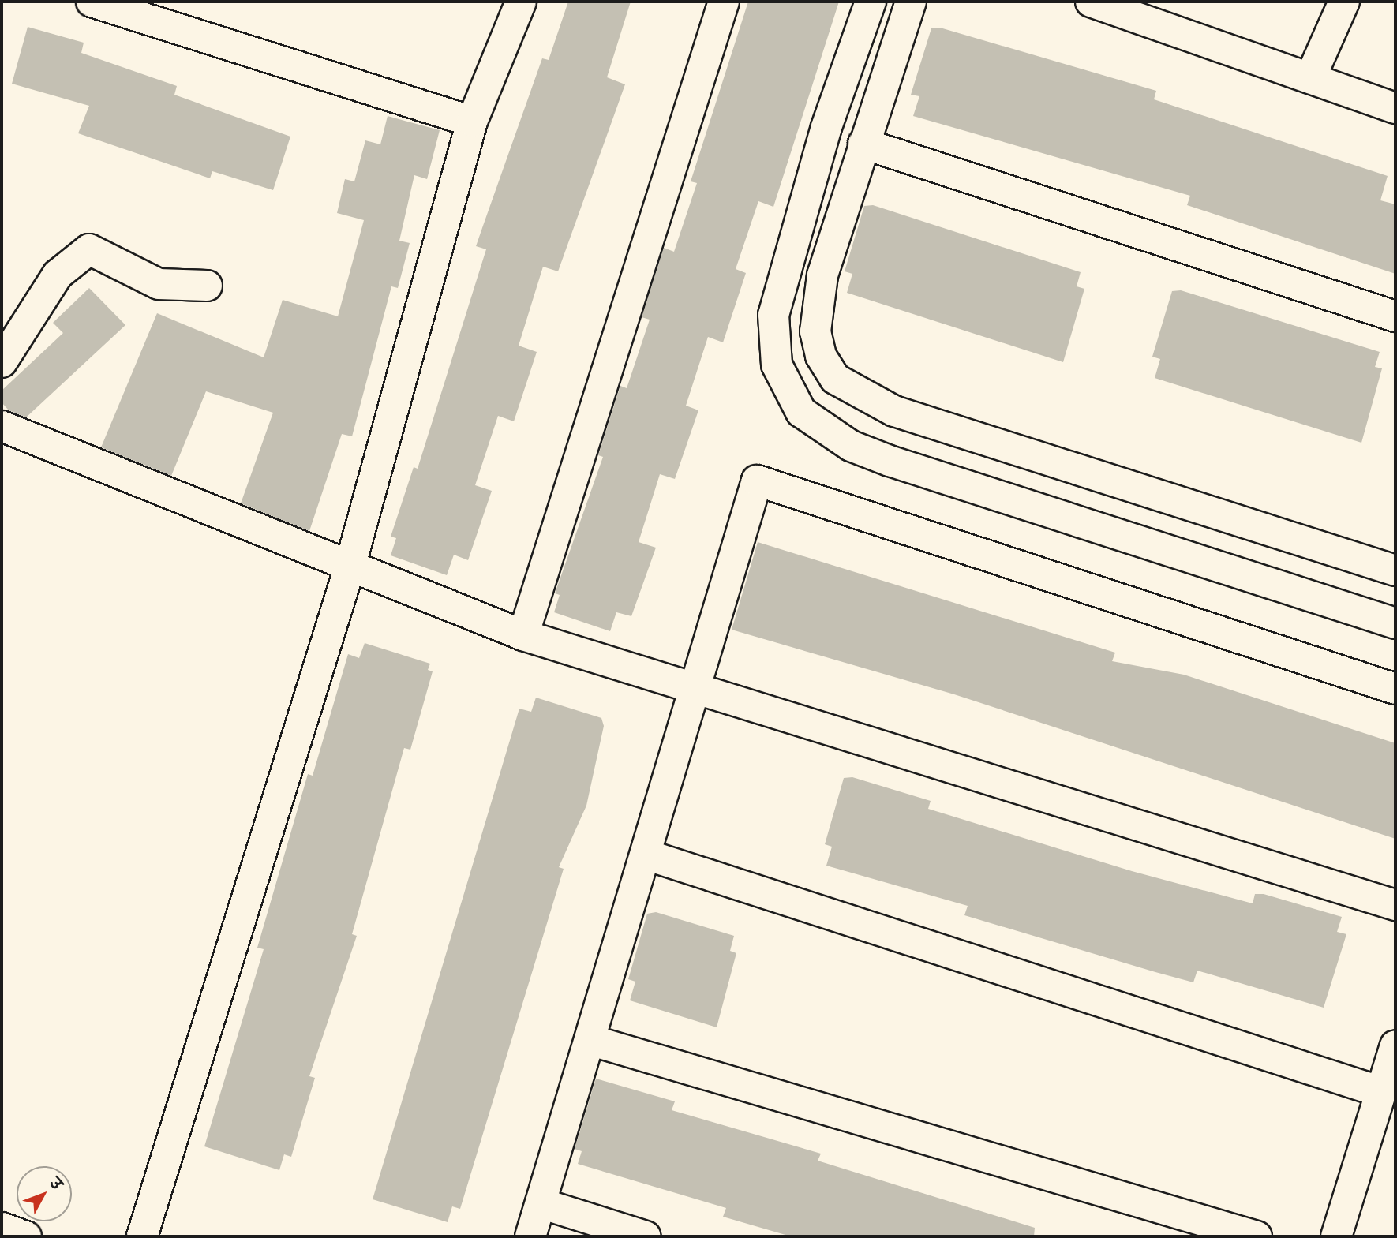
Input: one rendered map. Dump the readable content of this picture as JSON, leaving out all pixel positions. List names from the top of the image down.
{
  "north": "top right"
}
